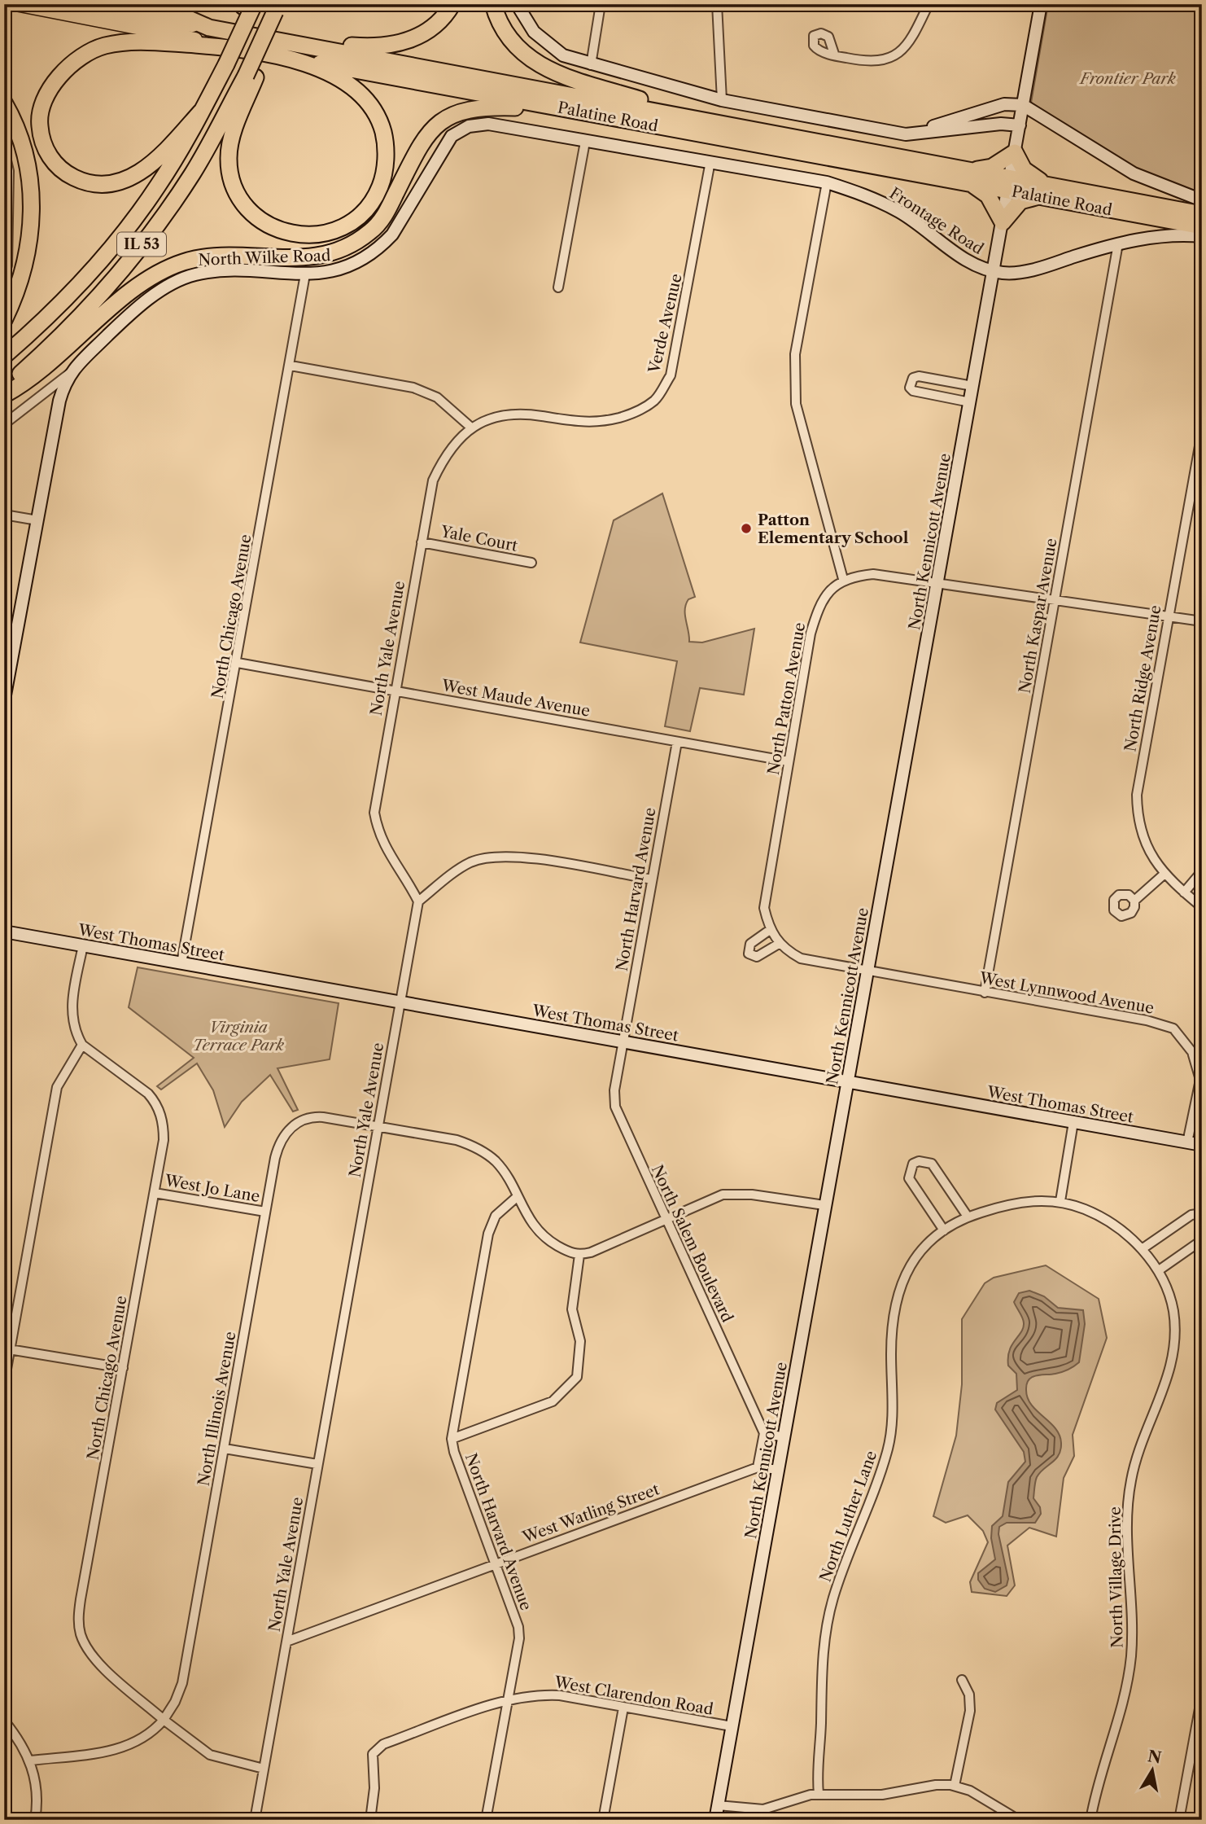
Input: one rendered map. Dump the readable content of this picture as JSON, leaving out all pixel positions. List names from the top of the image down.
{
  "streets": {
    "highway": ["Palatine Road", "IL 53"],
    "street": [
      "Frontage Road",
      "North Wilke Road",
      "Verde Avenue",
      "Yale Court",
      "North Kennicott Avenue",
      "North Kaspar Avenue",
      "North Chicago Avenue",
      "North Yale Avenue",
      "North Ridge Avenue",
      "West Maude Avenue",
      "North Patton Avenue",
      "North Harvard Avenue",
      "West Thomas Street",
      "West Lynnwood Avenue",
      "West Jo Lane",
      "North Salem Boulevard",
      "North Illinois Avenue",
      "West Watling Street",
      "North Luther Lane",
      "North Village Drive",
      "West Clarendon Road"
    ]
  },
  "crossings": [
    ["Palatine Road", "IL 53"],
    ["Palatine Road", "North Kennicott Avenue"],
    ["Frontage Road", "North Wilke Road"],
    ["Frontage Road", "Verde Avenue"],
    ["Frontage Road", "North Kennicott Avenue"],
    ["Frontage Road", "North Kaspar Avenue"],
    ["North Wilke Road", "North Chicago Avenue"],
    ["Verde Avenue", "North Yale Avenue"],
    ["Yale Court", "North Yale Avenue"],
    ["North Kennicott Avenue", "North Patton Avenue"],
    ["North Kennicott Avenue", "West Thomas Street"],
    ["North Kennicott Avenue", "West Lynnwood Avenue"],
    ["North Kennicott Avenue", "West Watling Street"],
    ["North Kennicott Avenue", "West Clarendon Road"],
    ["North Kaspar Avenue", "West Lynnwood Avenue"],
    ["North Chicago Avenue", "West Maude Avenue"],
    ["North Chicago Avenue", "West Thomas Street"],
    ["North Chicago Avenue", "West Jo Lane"],
    ["North Chicago Avenue", "North Illinois Avenue"],
    ["North Yale Avenue", "West Maude Avenue"],
    ["North Yale Avenue", "West Thomas Street"],
    ["North Yale Avenue", "North Illinois Avenue"],
    ["North Yale Avenue", "West Watling Street"],
    ["West Maude Avenue", "North Patton Avenue"],
    ["West Maude Avenue", "North Harvard Avenue"],
    ["North Patton Avenue", "West Lynnwood Avenue"],
    ["North Harvard Avenue", "West Thomas Street"],
    ["North Harvard Avenue", "North Salem Boulevard"],
    ["North Harvard Avenue", "West Watling Street"],
    ["North Harvard Avenue", "West Clarendon Road"],
    ["West Thomas Street", "West Lynnwood Avenue"],
    ["West Thomas Street", "North Salem Boulevard"],
    ["West Jo Lane", "North Illinois Avenue"],
    ["North Luther Lane", "North Village Drive"]
  ],
  "parks": ["Frontier Park", "Virginia Terrace Park"],
  "places": ["Patton Elementary School"],
  "north": "top"
}
